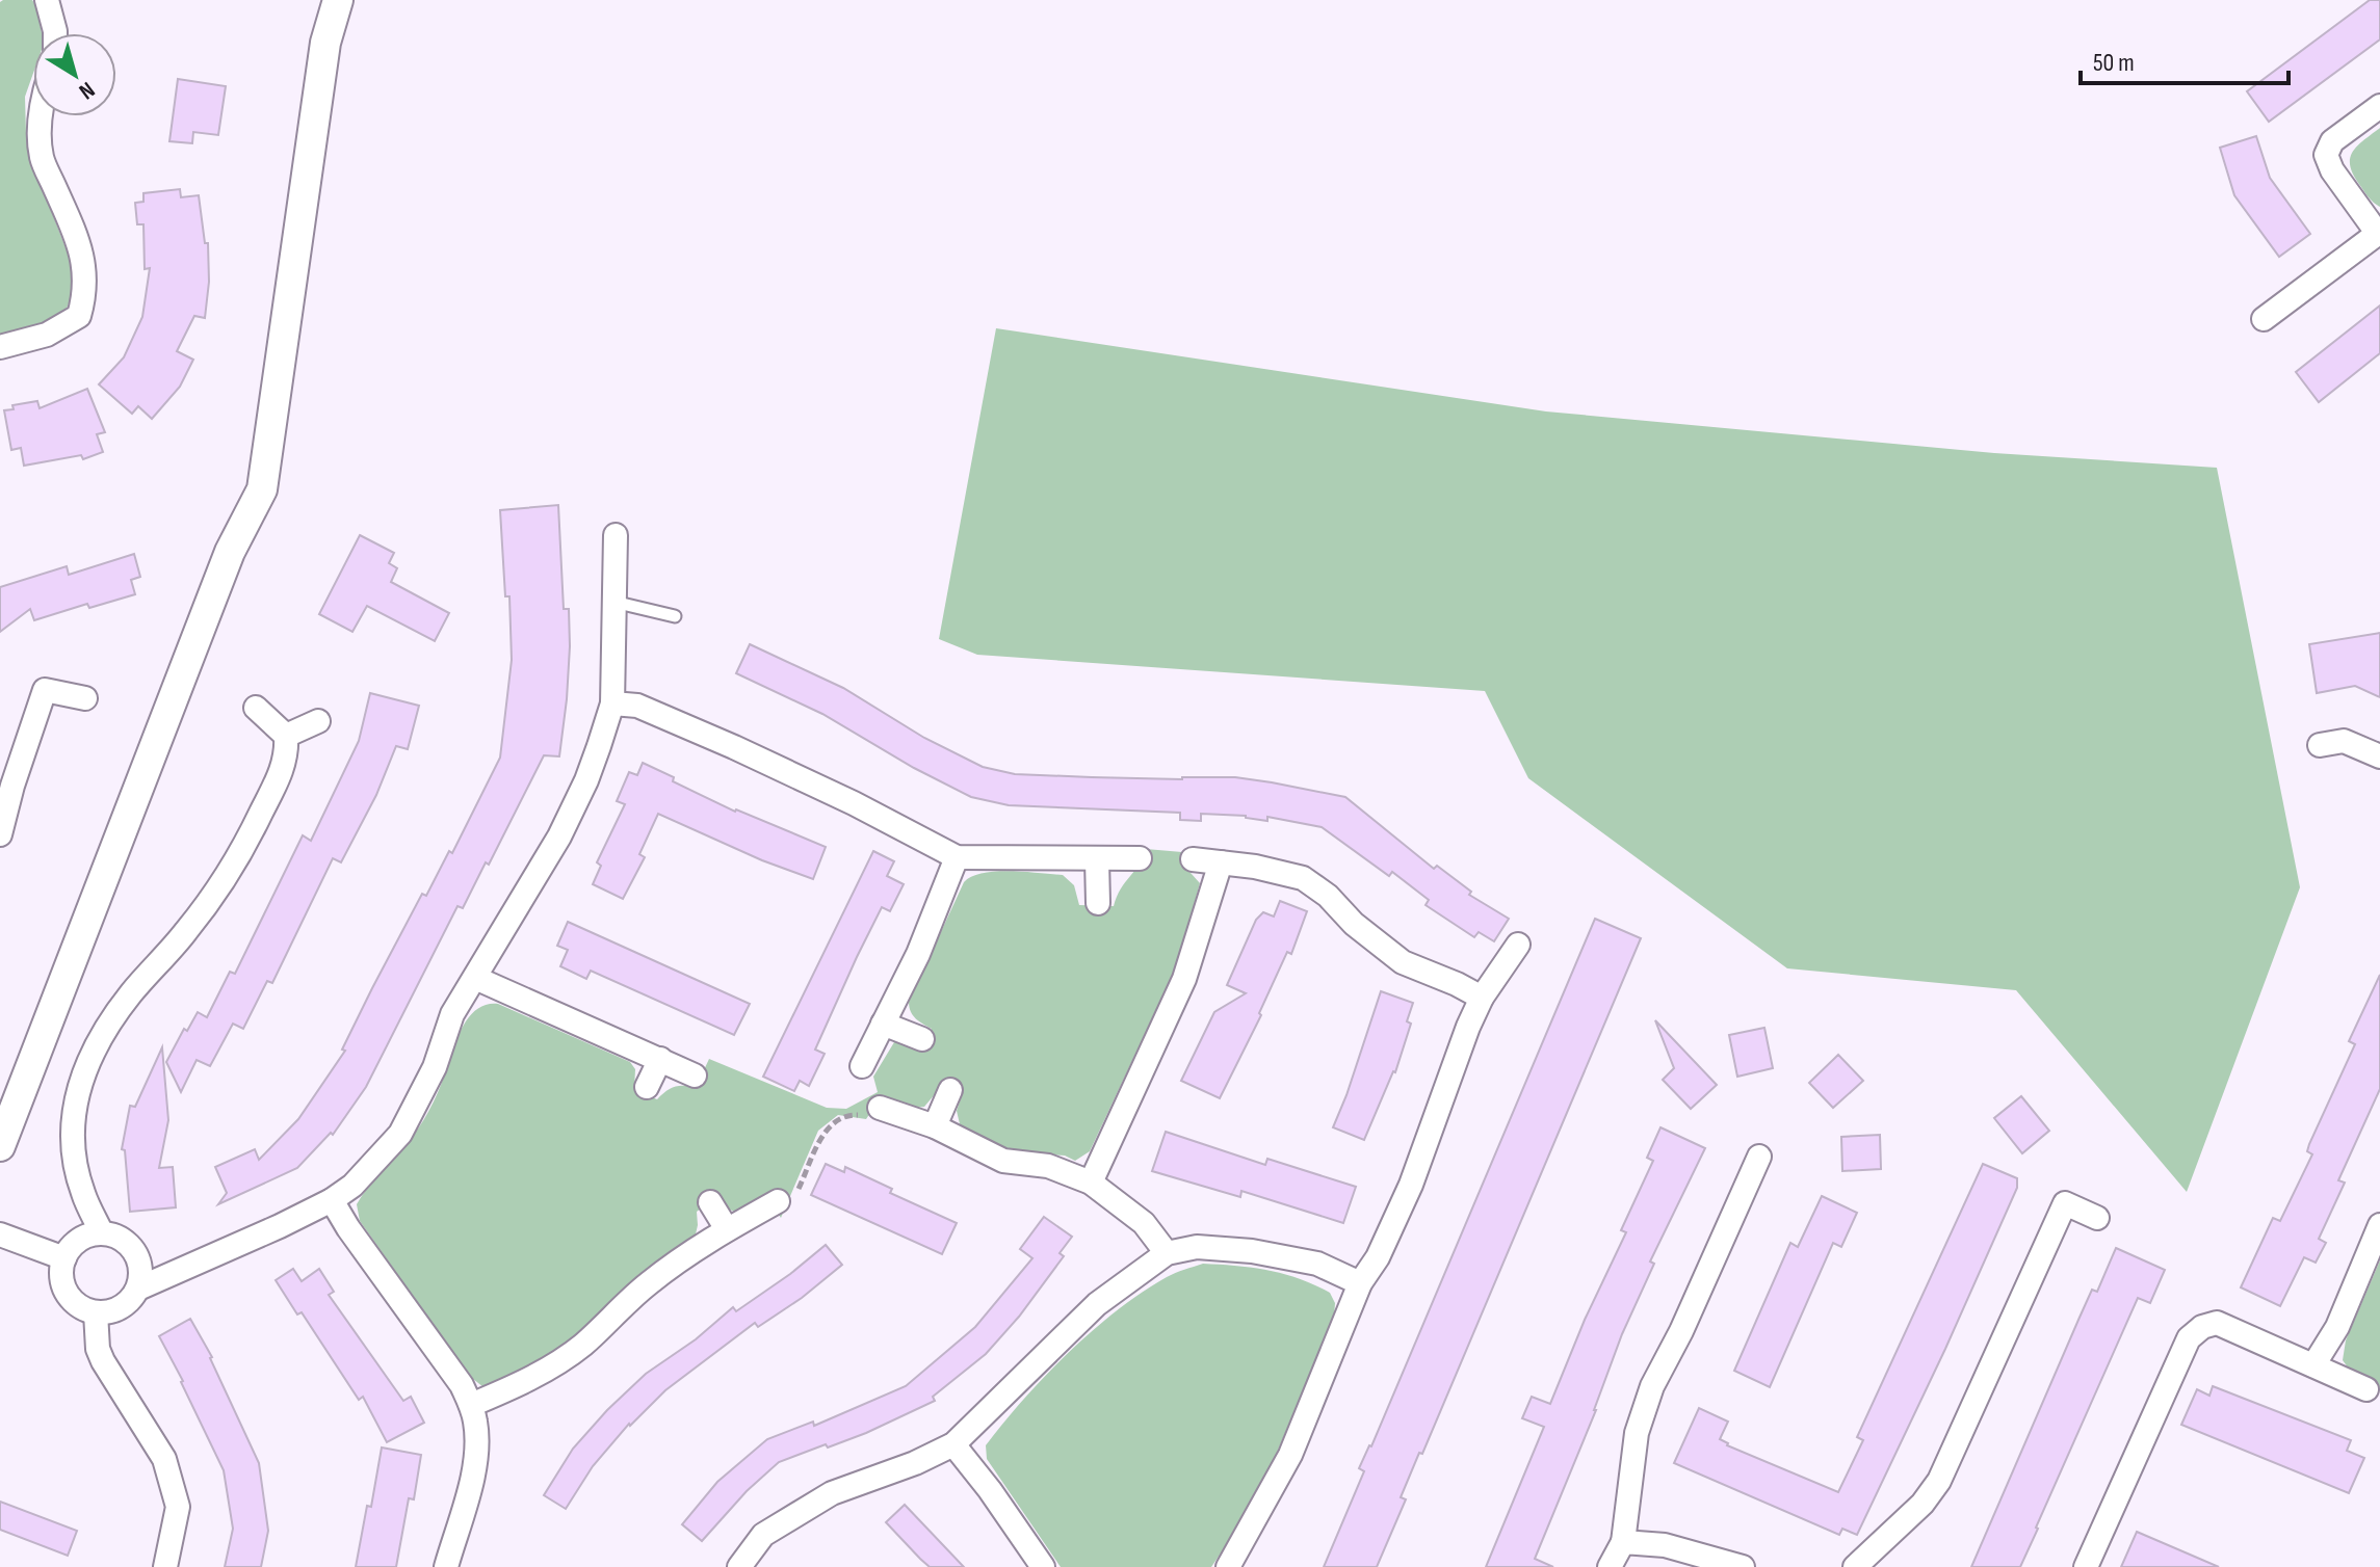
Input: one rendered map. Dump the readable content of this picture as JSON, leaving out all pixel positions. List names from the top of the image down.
{
  "scale_bar": "50 m",
  "north": "bottom right"
}
